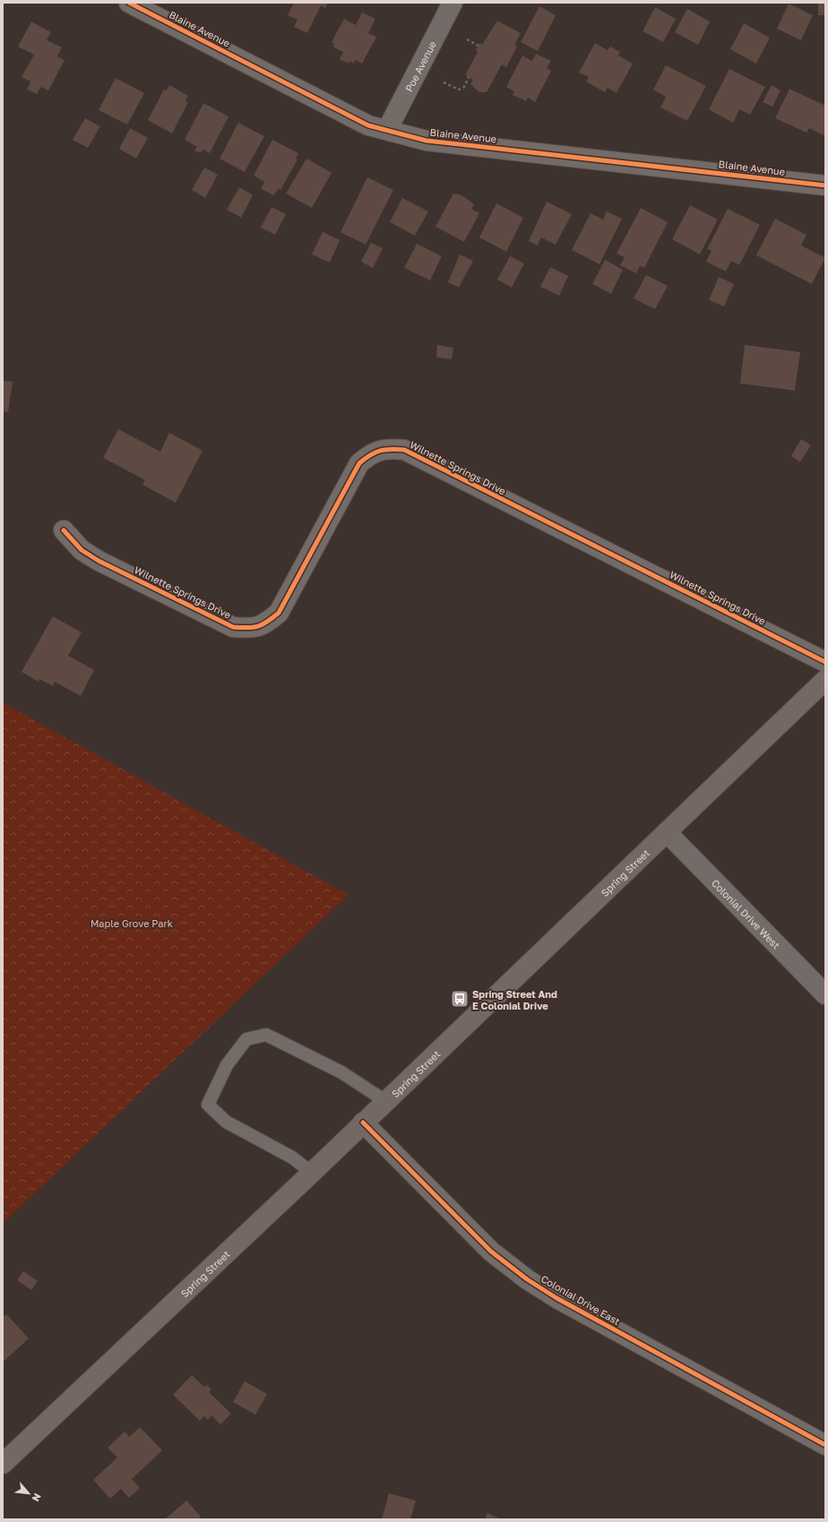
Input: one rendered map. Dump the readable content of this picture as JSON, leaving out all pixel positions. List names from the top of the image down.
{
  "streets": {
    "main road": ["Spring Street"],
    "street": [
      "Blaine Avenue",
      "Poe Avenue",
      "Wilnette Springs Drive",
      "Colonial Drive West",
      "Colonial Drive East"
    ]
  },
  "crossings": [
    ["Blaine Avenue", "Poe Avenue"],
    ["Spring Street", "Colonial Drive West"],
    ["Spring Street", "Colonial Drive East"]
  ],
  "parks": ["Maple Grove Park"],
  "places": {
    "bus stop": ["Spring Street And E Colonial Drive"]
  },
  "north": "bottom right"
}
